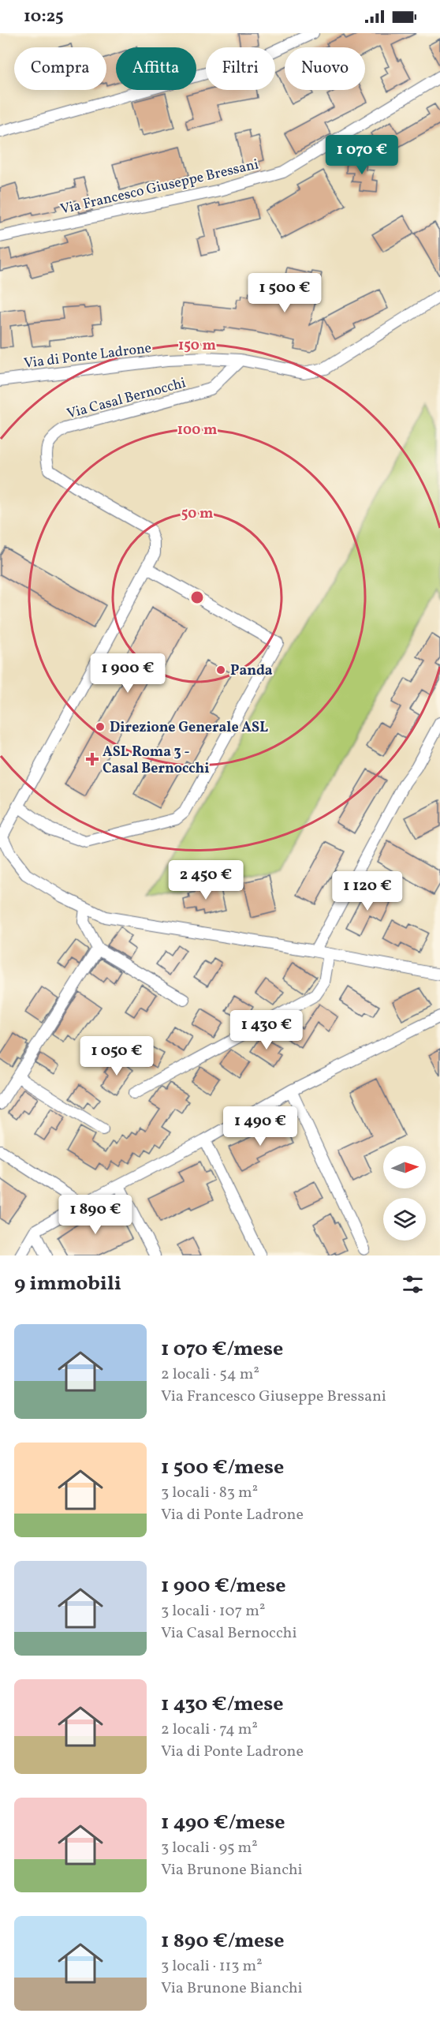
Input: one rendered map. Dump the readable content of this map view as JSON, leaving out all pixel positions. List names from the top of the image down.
{
  "streets": {
    "street": ["Via Francesco Giuseppe Bressani", "Via di Ponte Ladrone", "Via Casal Bernocchi"]
  },
  "crossings": [
    ["Via di Ponte Ladrone", "Via Casal Bernocchi"]
  ],
  "places": {
    "other": ["Panda", "Direzione Generale ASL"],
    "health": ["ASL Roma 3 - Casal Bernocchi"]
  },
  "north": "right",
  "page": {
    "status": "10:25",
    "chip": [
      "Compra",
      "Affitta",
      "Filtri",
      "Nuovo"
    ],
    "price": [
      "1 070 €",
      "1 500 €",
      "1 900 €",
      "2 450 €",
      "1 120 €",
      "1 430 €",
      "1 050 €",
      "1 490 €",
      "1 890 €"
    ],
    "heading": "9 immobili",
    "list": [
      {
        "name": "1 070 €/mese",
        "note": "2 locali · 54 m² · Via Francesco Giuseppe Bressani"
      },
      {
        "name": "1 500 €/mese",
        "note": "3 locali · 83 m² · Via di Ponte Ladrone"
      },
      {
        "name": "1 900 €/mese",
        "note": "3 locali · 107 m² · Via Casal Bernocchi"
      },
      {
        "name": "1 430 €/mese",
        "note": "2 locali · 74 m² · Via di Ponte Ladrone"
      },
      {
        "name": "1 490 €/mese",
        "note": "3 locali · 95 m² · Via Brunone Bianchi"
      },
      {
        "name": "1 890 €/mese",
        "note": "3 locali · 113 m² · Via Brunone Bianchi"
      }
    ]
  },
  "rings": ["150 m", "100 m", "50 m"]
}
